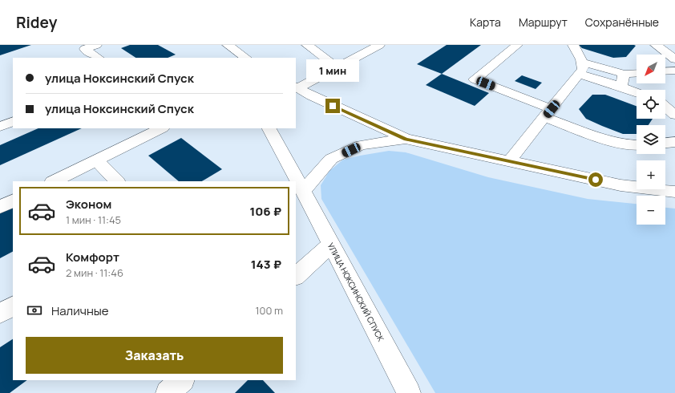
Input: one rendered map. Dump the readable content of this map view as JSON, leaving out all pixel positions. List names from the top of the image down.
{
  "streets": {
    "street": ["УЛИЦА НОКСИНСКИЙ СПУСК"]
  },
  "north": "bottom left",
  "page": {
    "header": "Ridey",
    "nav": ["Карта", "Маршрут", "Сохранённые"],
    "map_buttons": ["+", "−"],
    "banner": ["улица Ноксинский Спуск", "улица Ноксинский Спуск"],
    "bubble": "1 мин",
    "list": [
      {
        "name": "Эконом",
        "note": "1 мин · 11:45",
        "value": "106 ₽"
      },
      {
        "name": "Комфорт",
        "note": "2 мин · 11:46",
        "value": "143 ₽"
      }
    ],
    "pay": ["Наличные", "100 m"],
    "buttons": "Заказать"
  }
}
